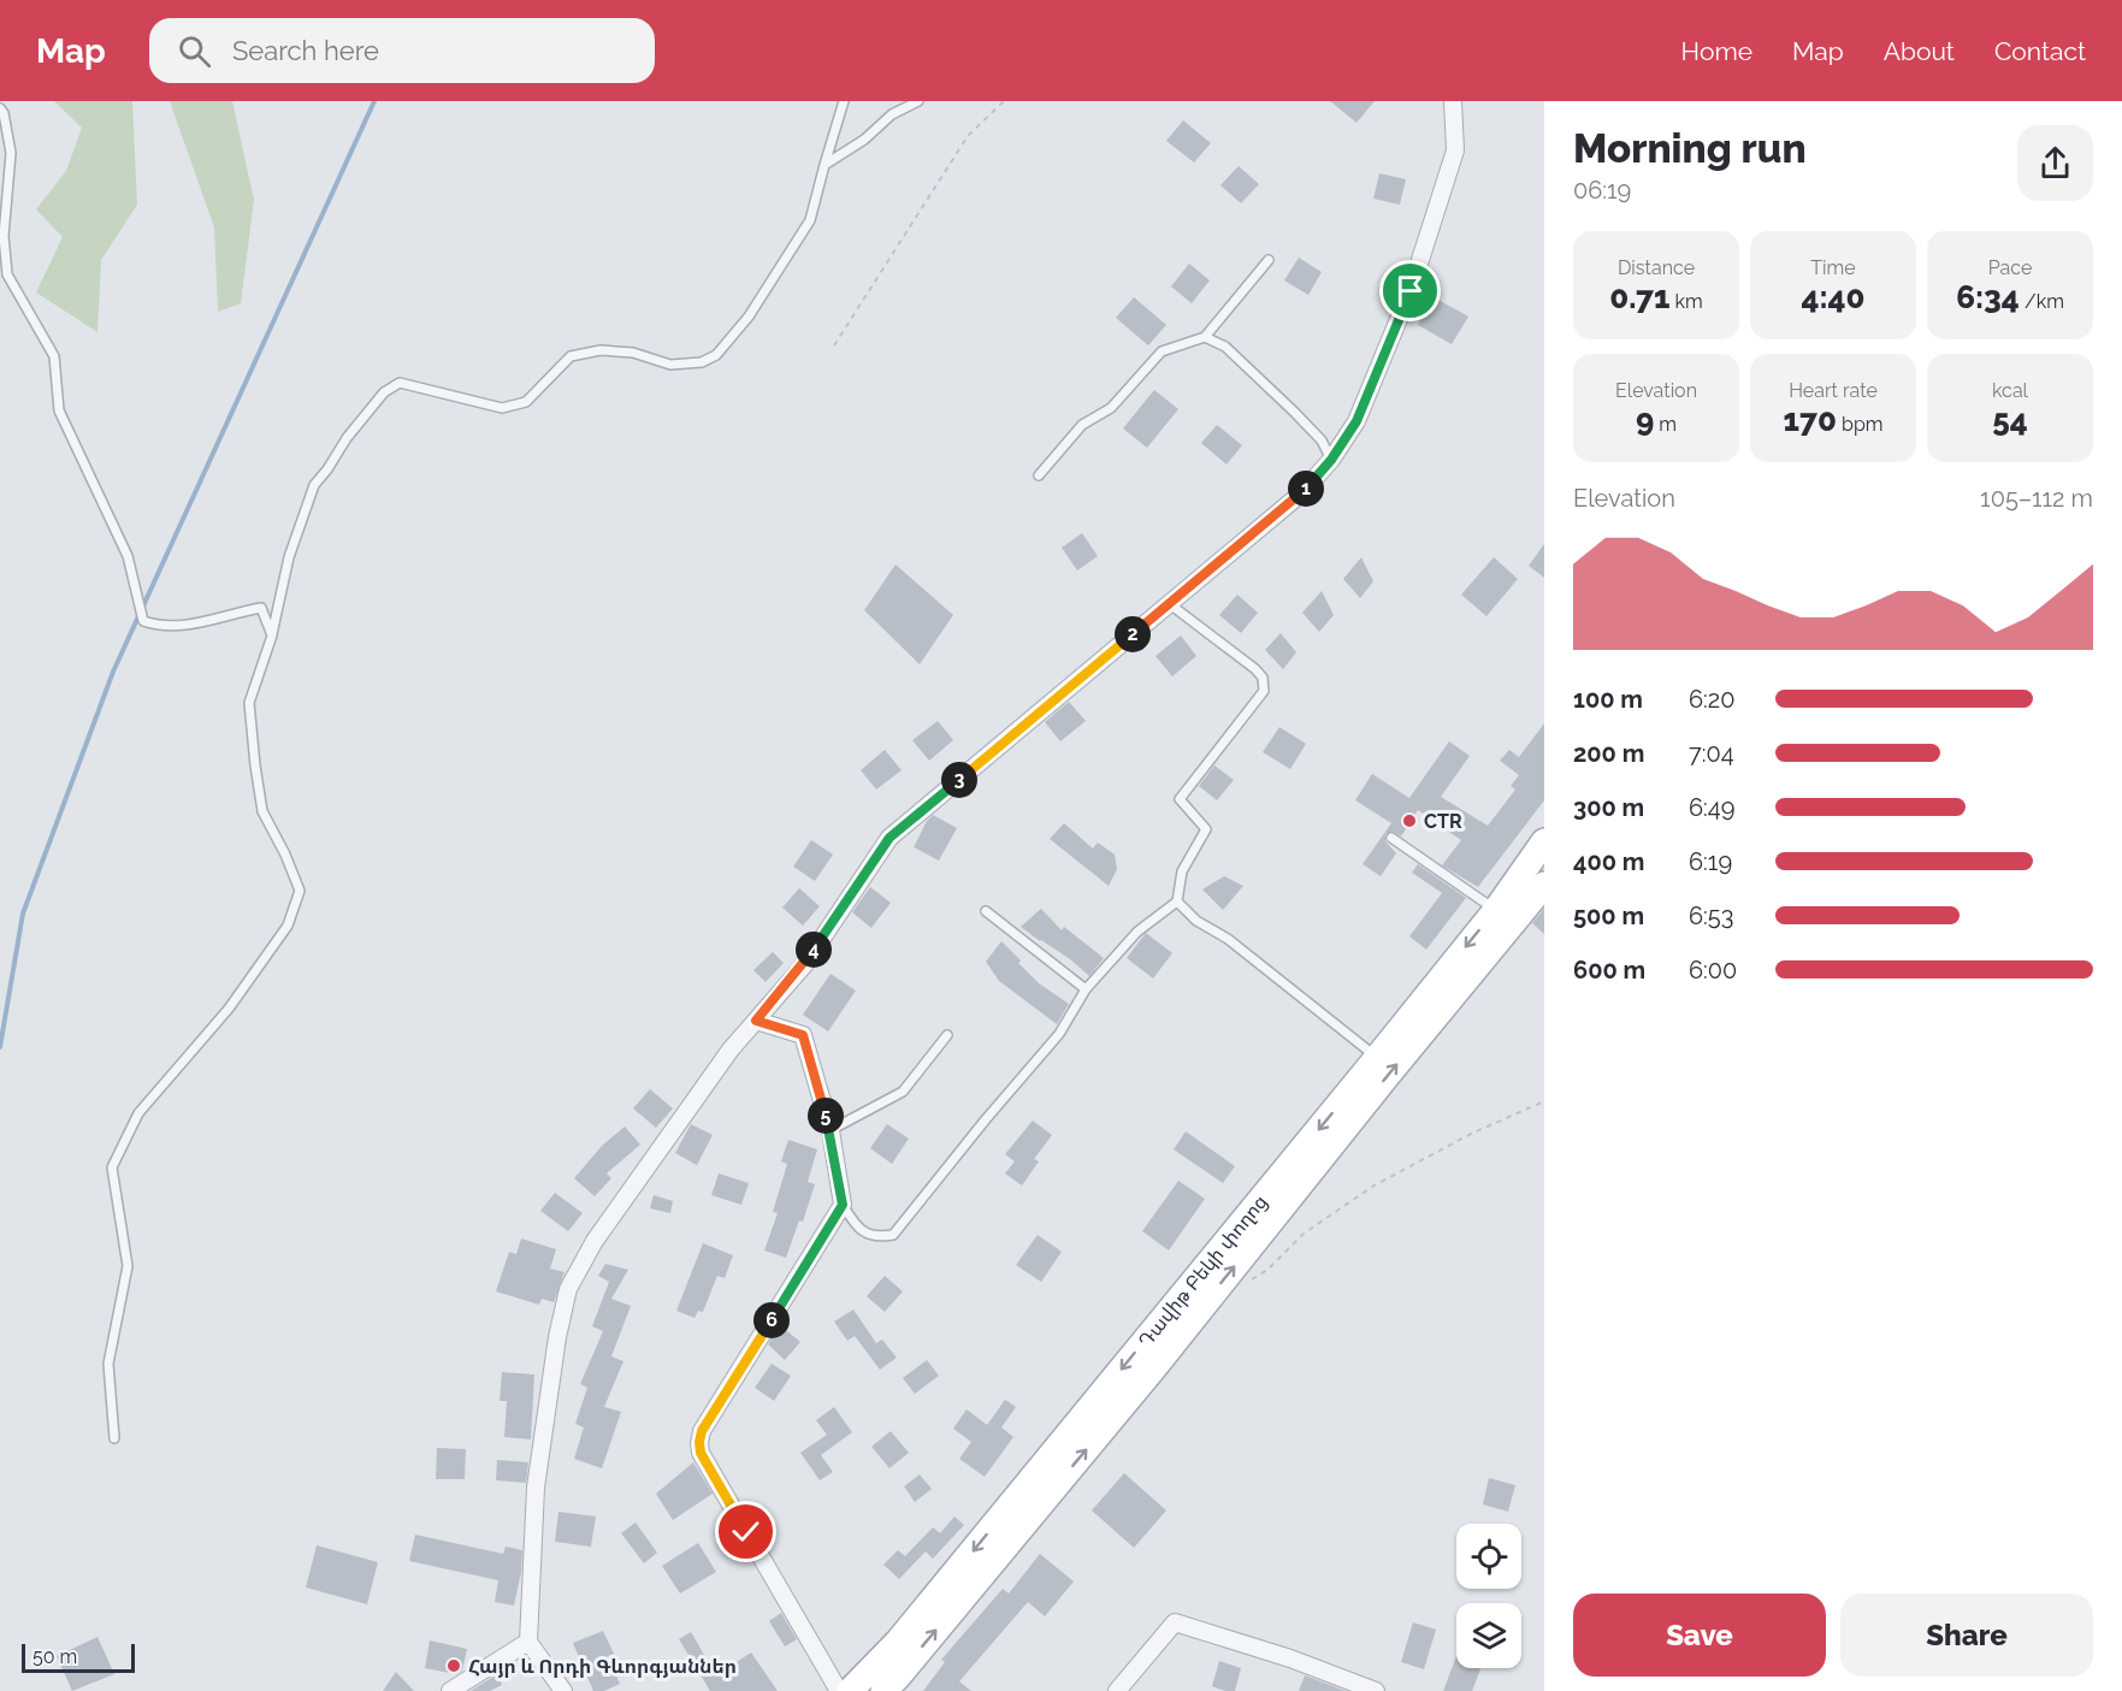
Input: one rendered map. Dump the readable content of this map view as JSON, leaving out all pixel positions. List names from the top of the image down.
{
  "streets": {
    "main road": ["Դավիթ Բեկի փողոց"]
  },
  "places": ["CTR", "Հայր և Որդի Գևորգյաններ"],
  "scale_bar": "50 m",
  "page": {
    "header": "Map",
    "search": "Search here",
    "nav": [
      "Home",
      "Map",
      "About",
      "Contact"
    ],
    "heading": ["Morning run", "06:19"],
    "stats": [
      ["Distance", "0.71 km"],
      ["Time", "4:40"],
      ["Pace", "6:34 /km"],
      ["Elevation", "9 m"],
      ["Heart rate", "170 bpm"],
      ["kcal", "54"]
    ],
    "chart": ["Elevation", "105–112 m"],
    "pins": [
      "1",
      "2",
      "3",
      "4",
      "5",
      "6"
    ],
    "list": [
      {
        "name": "100 m",
        "note": "6:20"
      },
      {
        "name": "200 m",
        "note": "7:04"
      },
      {
        "name": "300 m",
        "note": "6:49"
      },
      {
        "name": "400 m",
        "note": "6:19"
      },
      {
        "name": "500 m",
        "note": "6:53"
      },
      {
        "name": "600 m",
        "note": "6:00"
      }
    ],
    "buttons": ["Save", "Share"],
    "scale": "50 m"
  }
}
